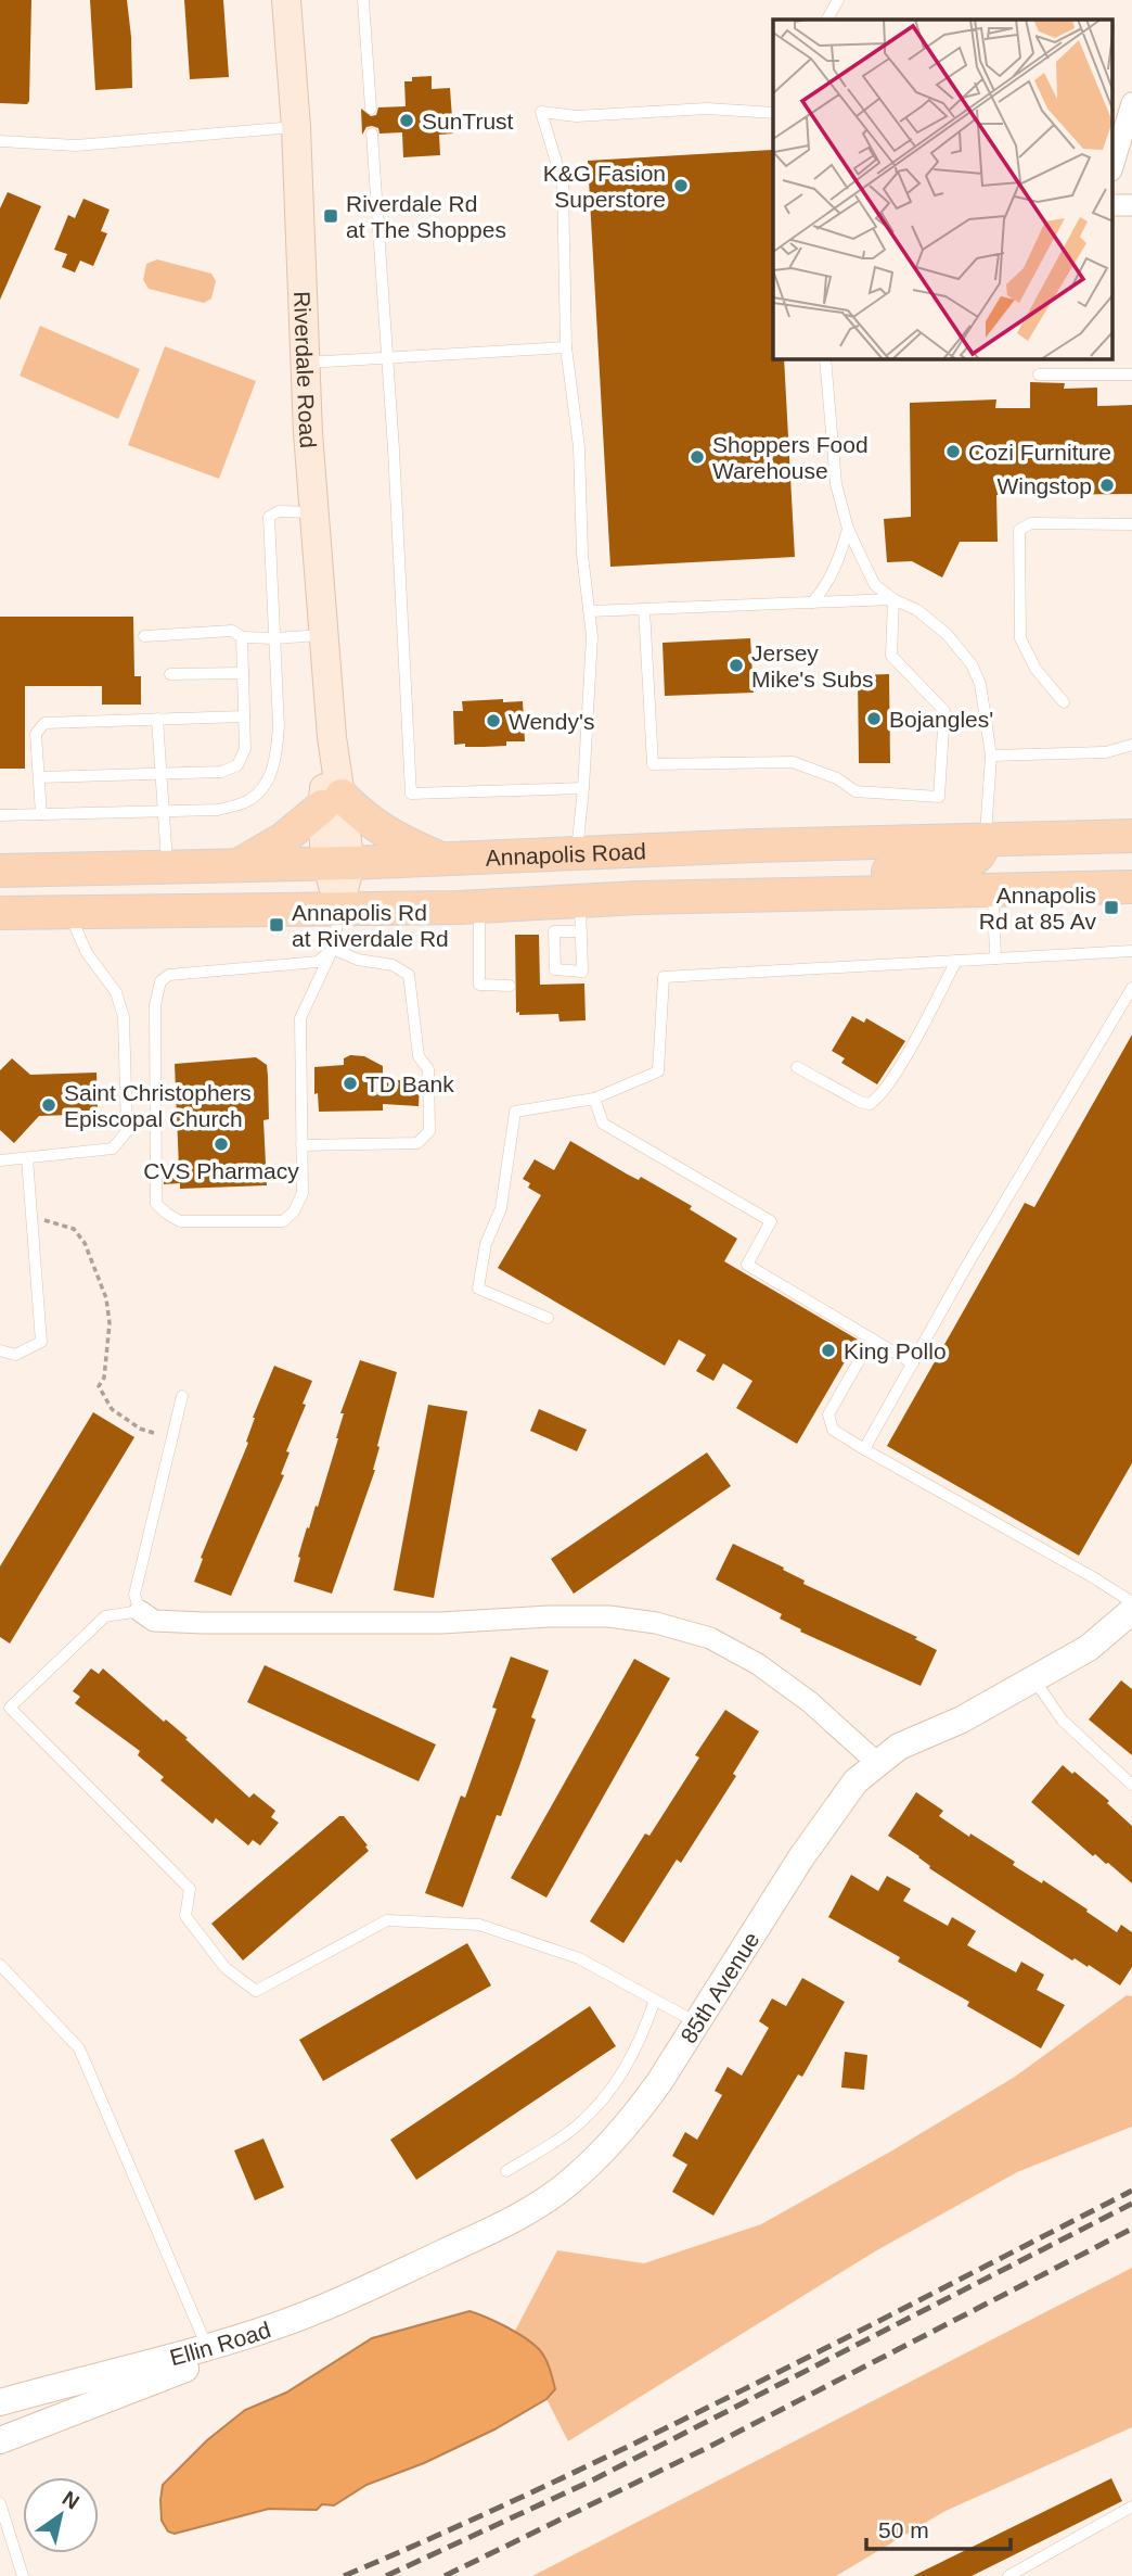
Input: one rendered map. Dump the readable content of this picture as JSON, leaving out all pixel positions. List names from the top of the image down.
{
  "streets": {
    "main road": ["Riverdale Road", "Annapolis Road"],
    "street": ["85th Avenue", "Ellin Road"]
  },
  "crossings": [
    ["Riverdale Road", "Annapolis Road"],
    ["85th Avenue", "Ellin Road"]
  ],
  "places": {
    "other": [
      "SunTrust",
      "K&G Fasion Superstore",
      "Cozi Furniture",
      "Shoppers Food Warehouse",
      "Wingstop",
      "Jersey Mike's Subs",
      "Bojangles'",
      "Wendy's",
      "TD Bank",
      "Saint Christophers Episcopal Church",
      "CVS Pharmacy",
      "King Pollo"
    ],
    "transit": ["Riverdale Rd at The Shoppes", "Annapolis Rd at 85 Av", "Annapolis Rd at Riverdale Rd"]
  },
  "scale_bar": "50 m",
  "north": "top right"
}
